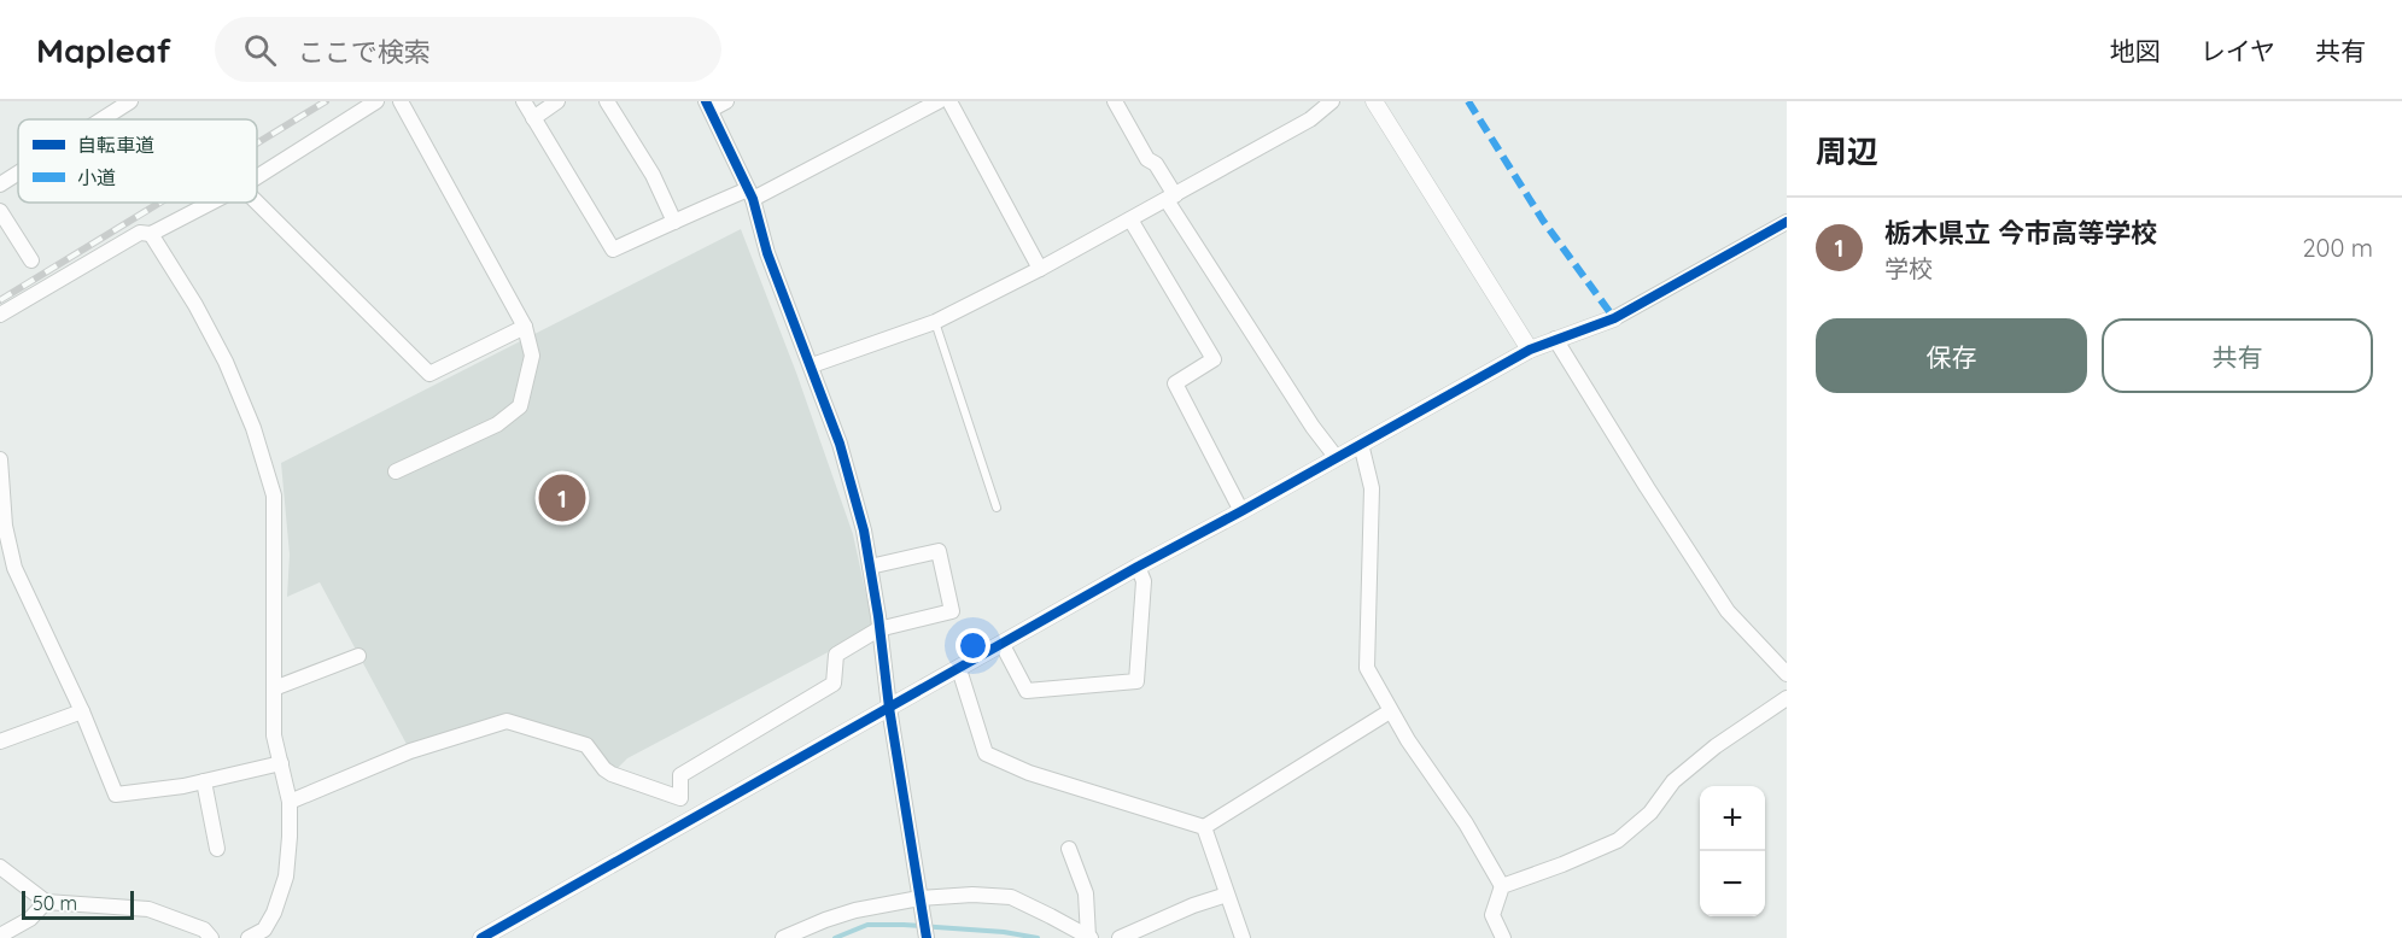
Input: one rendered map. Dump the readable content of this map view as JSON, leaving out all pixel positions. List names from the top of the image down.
{
  "legend": ["自転車道", "小道"],
  "scale_bar": "50 m",
  "page": {
    "header": "Mapleaf",
    "search": "ここで検索",
    "nav": ["地図", "レイヤ", "共有"],
    "heading": "周辺",
    "list": [
      {
        "mark": "1",
        "name": "栃木県立 今市高等学校",
        "note": "学校",
        "value": "200 m"
      }
    ],
    "buttons": ["保存", "共有"],
    "pins": "1",
    "map_buttons": ["+", "−"],
    "scale": "50 m"
  }
}
